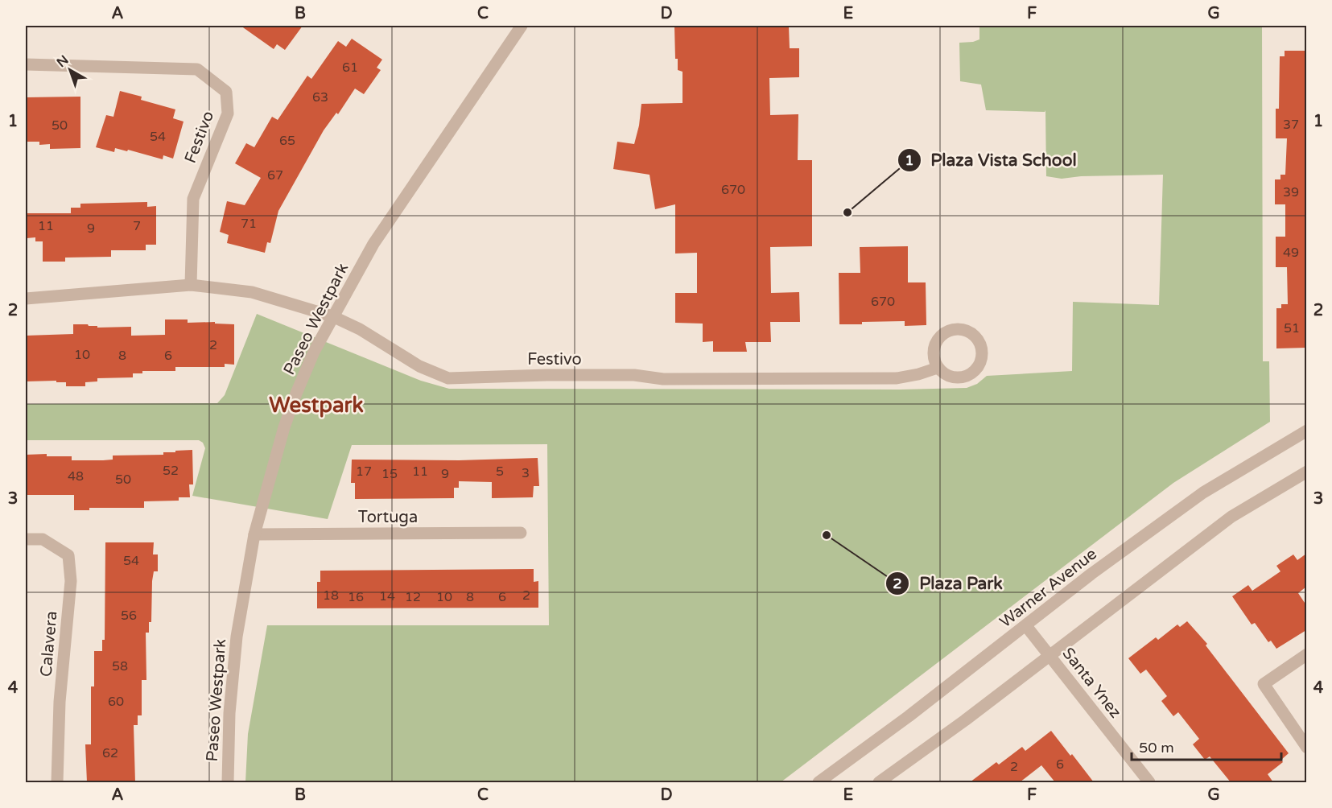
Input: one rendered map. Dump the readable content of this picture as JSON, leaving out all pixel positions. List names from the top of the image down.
{
  "streets": {
    "street": [
      "Festivo",
      "Paseo Westpark",
      "Tortuga",
      "Warner Avenue",
      "Calavera",
      "Santa Ynez"
    ]
  },
  "crossings": [
    ["Festivo", "Paseo Westpark"],
    ["Paseo Westpark", "Tortuga"],
    ["Warner Avenue", "Santa Ynez"]
  ],
  "districts": ["Westpark"],
  "places": ["Plaza Vista School", "Plaza Park"],
  "house_numbers": [
    "61",
    "63",
    "37",
    "50",
    "54",
    "65",
    "67",
    "670",
    "39",
    "71",
    "11",
    "7",
    "9",
    "49",
    "670",
    "51",
    "2",
    "10",
    "8",
    "6",
    "52",
    "17",
    "11",
    "5",
    "3",
    "15",
    "9",
    "48",
    "50",
    "54",
    "18",
    "2",
    "14",
    "16",
    "12",
    "10",
    "8",
    "6",
    "56",
    "58",
    "60",
    "62",
    "6",
    "2"
  ],
  "scale_bar": "50 m",
  "north": "top left",
  "grid": {
    "columns": [
      "A",
      "B",
      "C",
      "D",
      "E",
      "F",
      "G"
    ],
    "rows": [
      "1",
      "2",
      "3",
      "4"
    ]
  }
}
